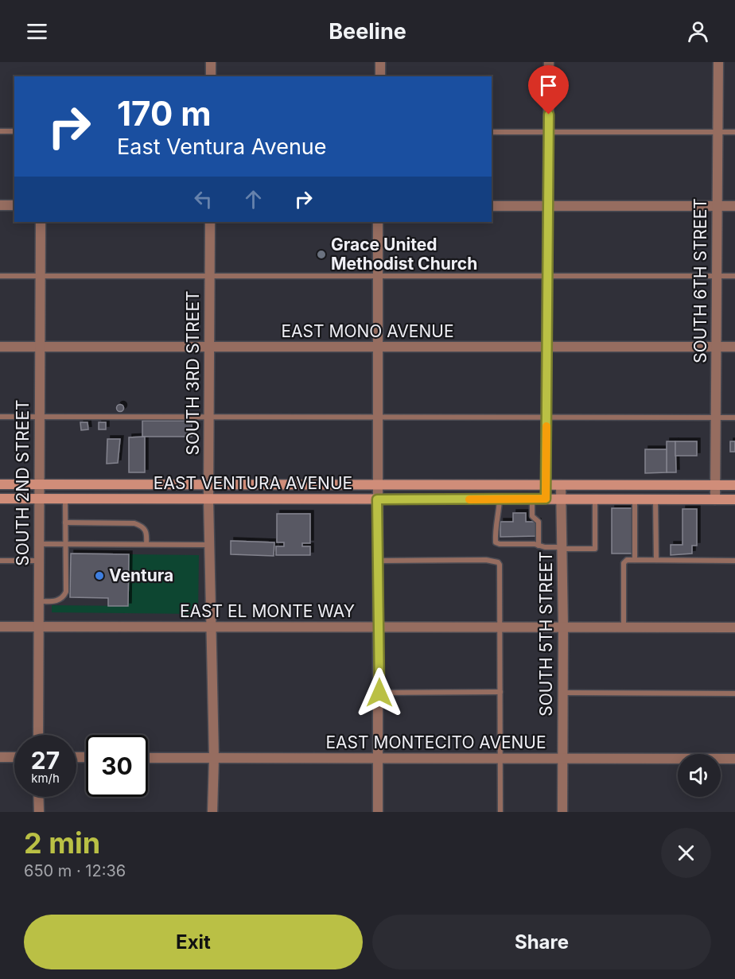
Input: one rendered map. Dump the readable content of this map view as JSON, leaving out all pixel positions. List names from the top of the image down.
{
  "streets": {
    "main road": ["EAST VENTURA AVENUE"],
    "street": [
      "SOUTH 6TH STREET",
      "EAST MONO AVENUE",
      "SOUTH 3RD STREET",
      "SOUTH 2ND STREET",
      "EAST EL MONTE WAY",
      "SOUTH 5TH STREET",
      "EAST MONTECITO AVENUE"
    ]
  },
  "crossings": [
    ["SOUTH 6TH STREET", "EAST MONO AVENUE"],
    ["SOUTH 6TH STREET", "EAST VENTURA AVENUE"],
    ["EAST MONO AVENUE", "SOUTH 3RD STREET"],
    ["EAST MONO AVENUE", "SOUTH 2ND STREET"],
    ["SOUTH 3RD STREET", "EAST VENTURA AVENUE"],
    ["SOUTH 3RD STREET", "EAST EL MONTE WAY"],
    ["SOUTH 3RD STREET", "EAST MONTECITO AVENUE"],
    ["SOUTH 2ND STREET", "EAST VENTURA AVENUE"],
    ["SOUTH 2ND STREET", "EAST EL MONTE WAY"],
    ["EAST VENTURA AVENUE", "SOUTH 5TH STREET"],
    ["EAST EL MONTE WAY", "SOUTH 5TH STREET"],
    ["SOUTH 5TH STREET", "EAST MONTECITO AVENUE"]
  ],
  "places": ["Grace United Methodist Church", "Ventura"],
  "page": {
    "header": "Beeline",
    "turn": ["170 m", "East Ventura Avenue"],
    "speed": "27 km/h",
    "limit": "30",
    "heading": ["2 min", "650 m · 12:36"],
    "buttons": ["Exit", "Share"]
  }
}
